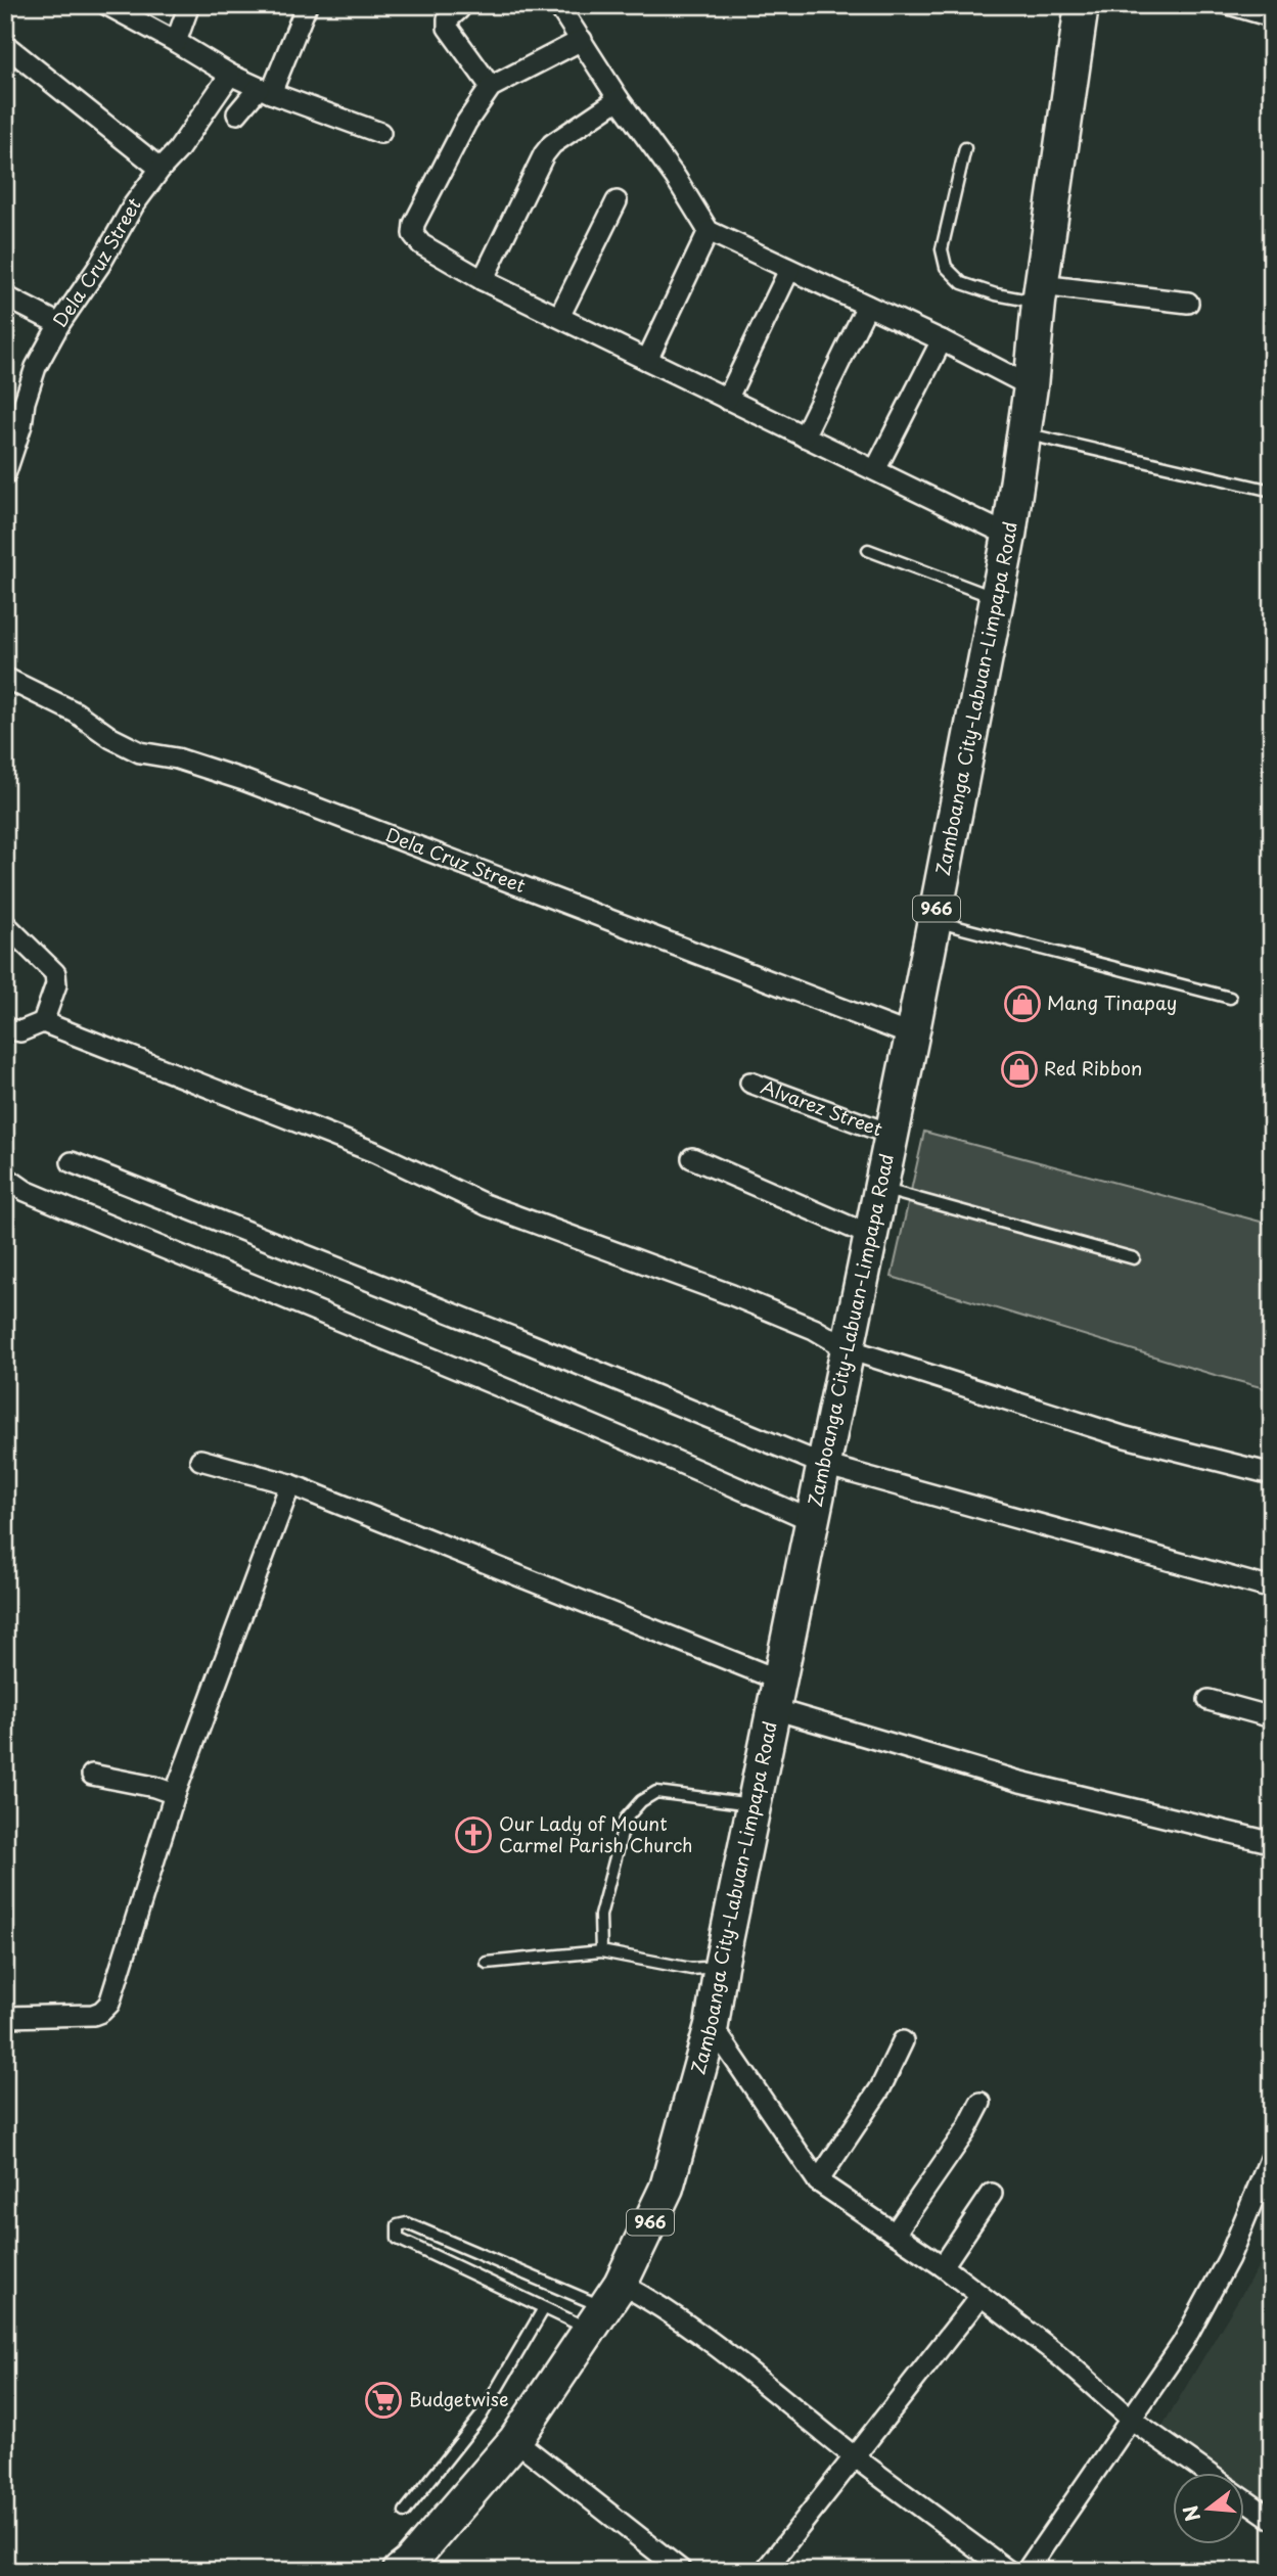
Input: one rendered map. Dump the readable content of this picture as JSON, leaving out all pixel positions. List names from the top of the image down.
{
  "streets": {
    "main road": ["Zamboanga City-Labuan-Limpapa Road", "966"],
    "street": ["Dela Cruz Street", "Alvarez Street"]
  },
  "crossings": [
    ["Dela Cruz Street", "Zamboanga City-Labuan-Limpapa Road"],
    ["Zamboanga City-Labuan-Limpapa Road", "Alvarez Street"]
  ],
  "places": {
    "shop": ["Mang Tinapay", "Red Ribbon"],
    "church": ["Our Lady of Mount Carmel Parish Church"],
    "supermarket": ["Budgetwise"]
  },
  "north": "left"
}
